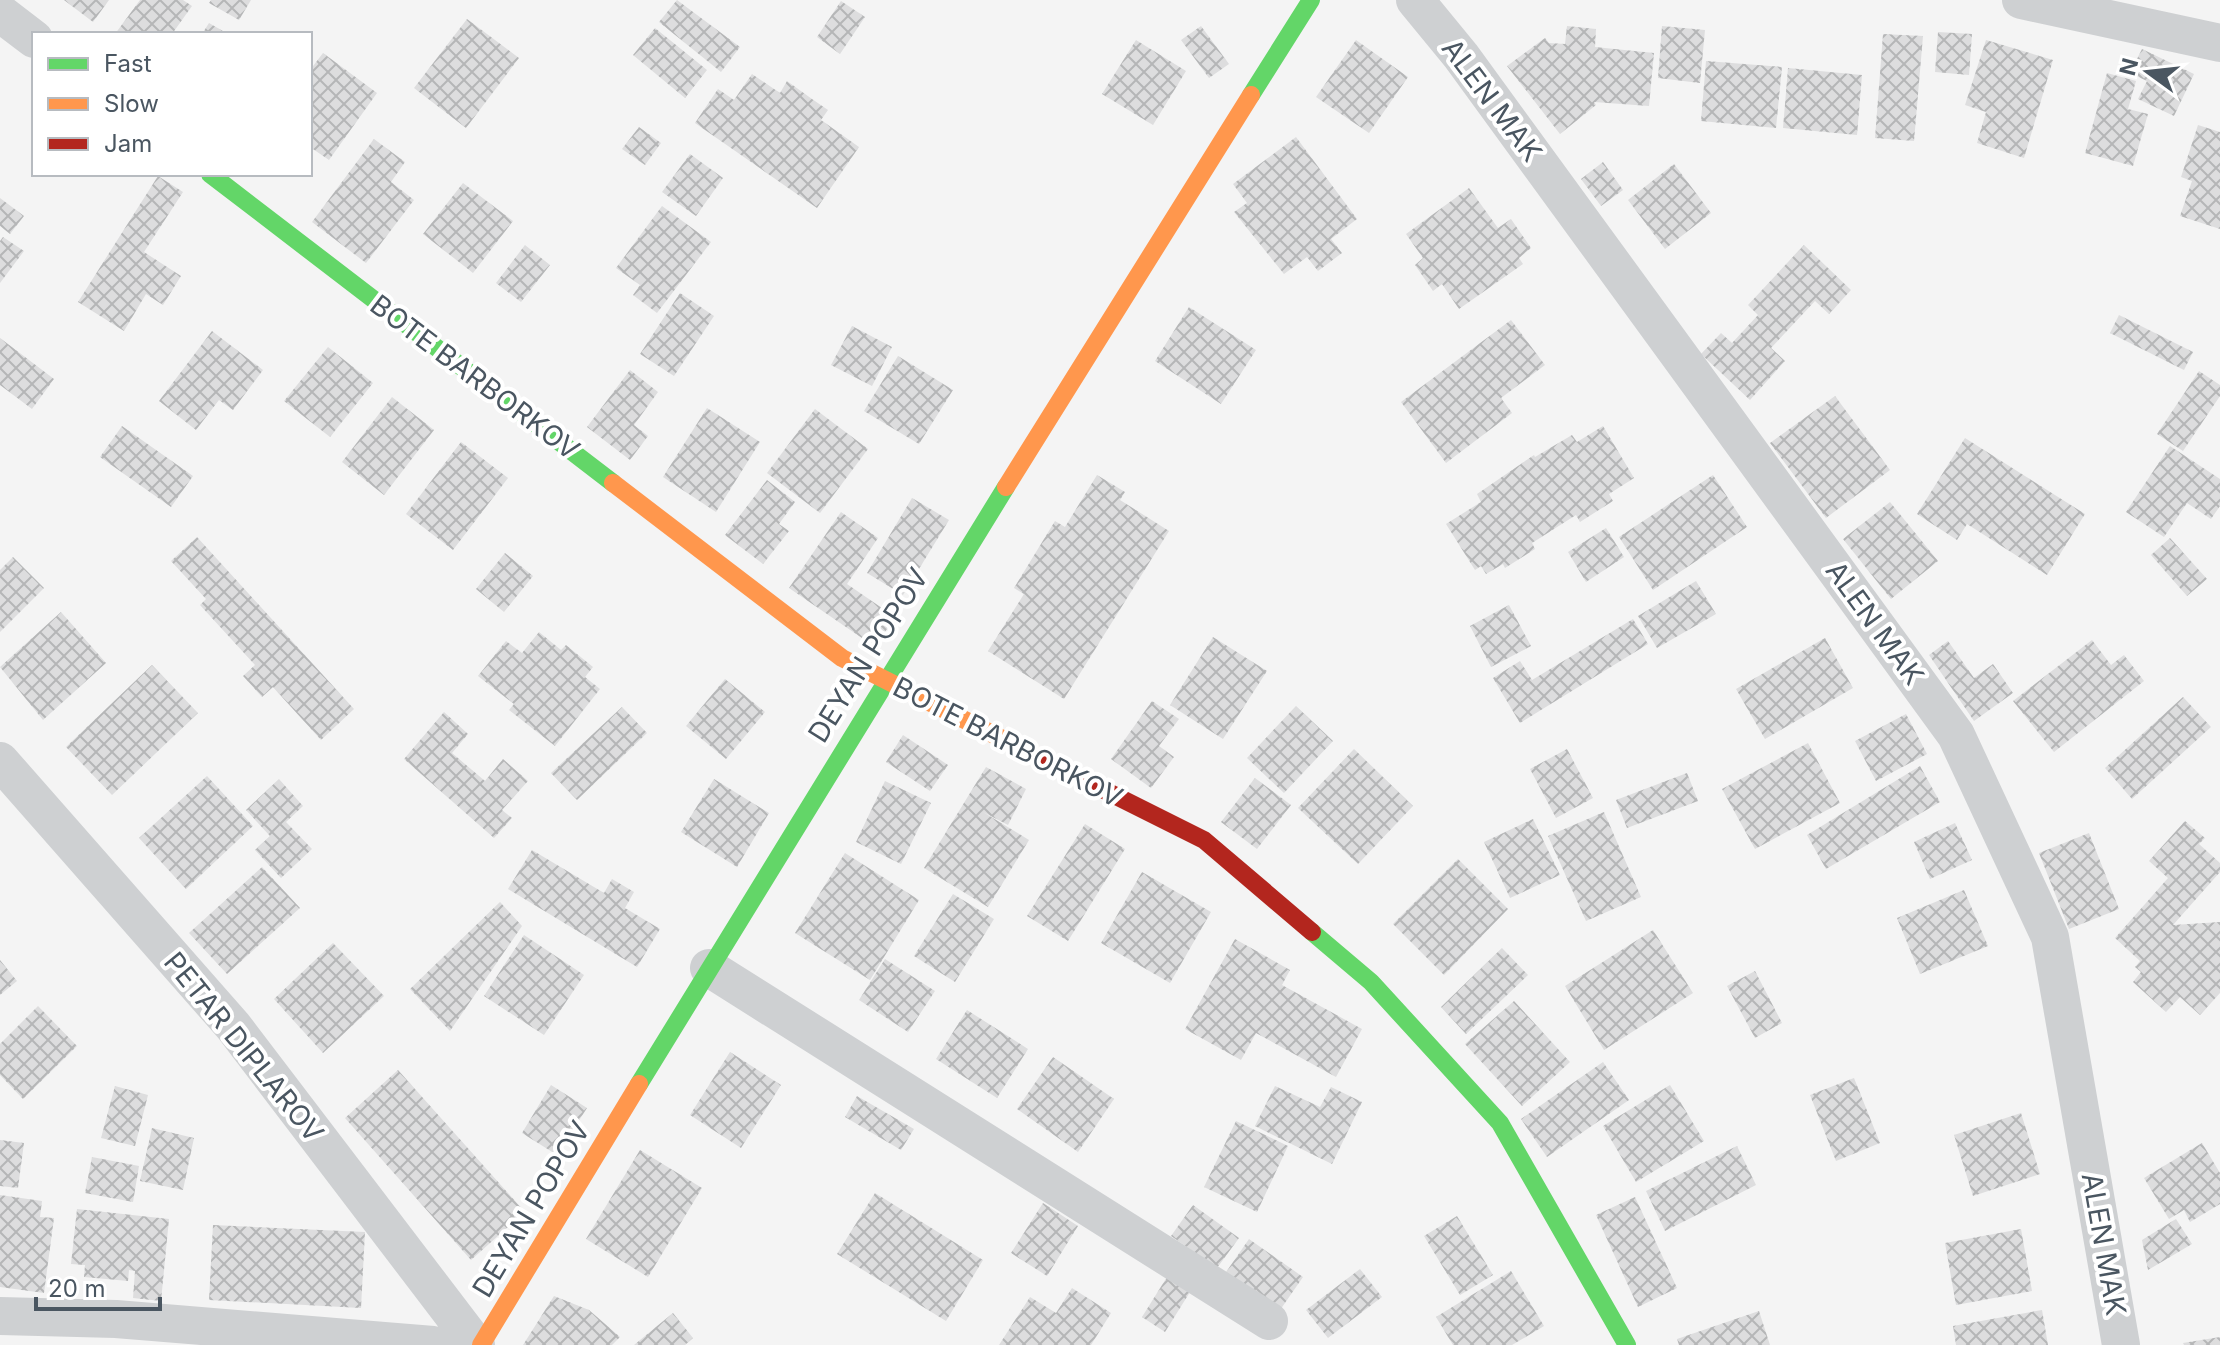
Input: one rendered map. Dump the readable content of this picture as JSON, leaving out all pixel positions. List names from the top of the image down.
{
  "streets": {
    "street": [
      "ALEN MAK",
      "BOTE BARBORKOV",
      "DEYAN POPOV",
      "PETAR DIPLAROV"
    ]
  },
  "crossings": [
    ["BOTE BARBORKOV", "DEYAN POPOV"],
    ["DEYAN POPOV", "PETAR DIPLAROV"]
  ],
  "legend": ["Fast", "Slow", "Jam"],
  "scale_bar": "20 m",
  "north": "left"
}
